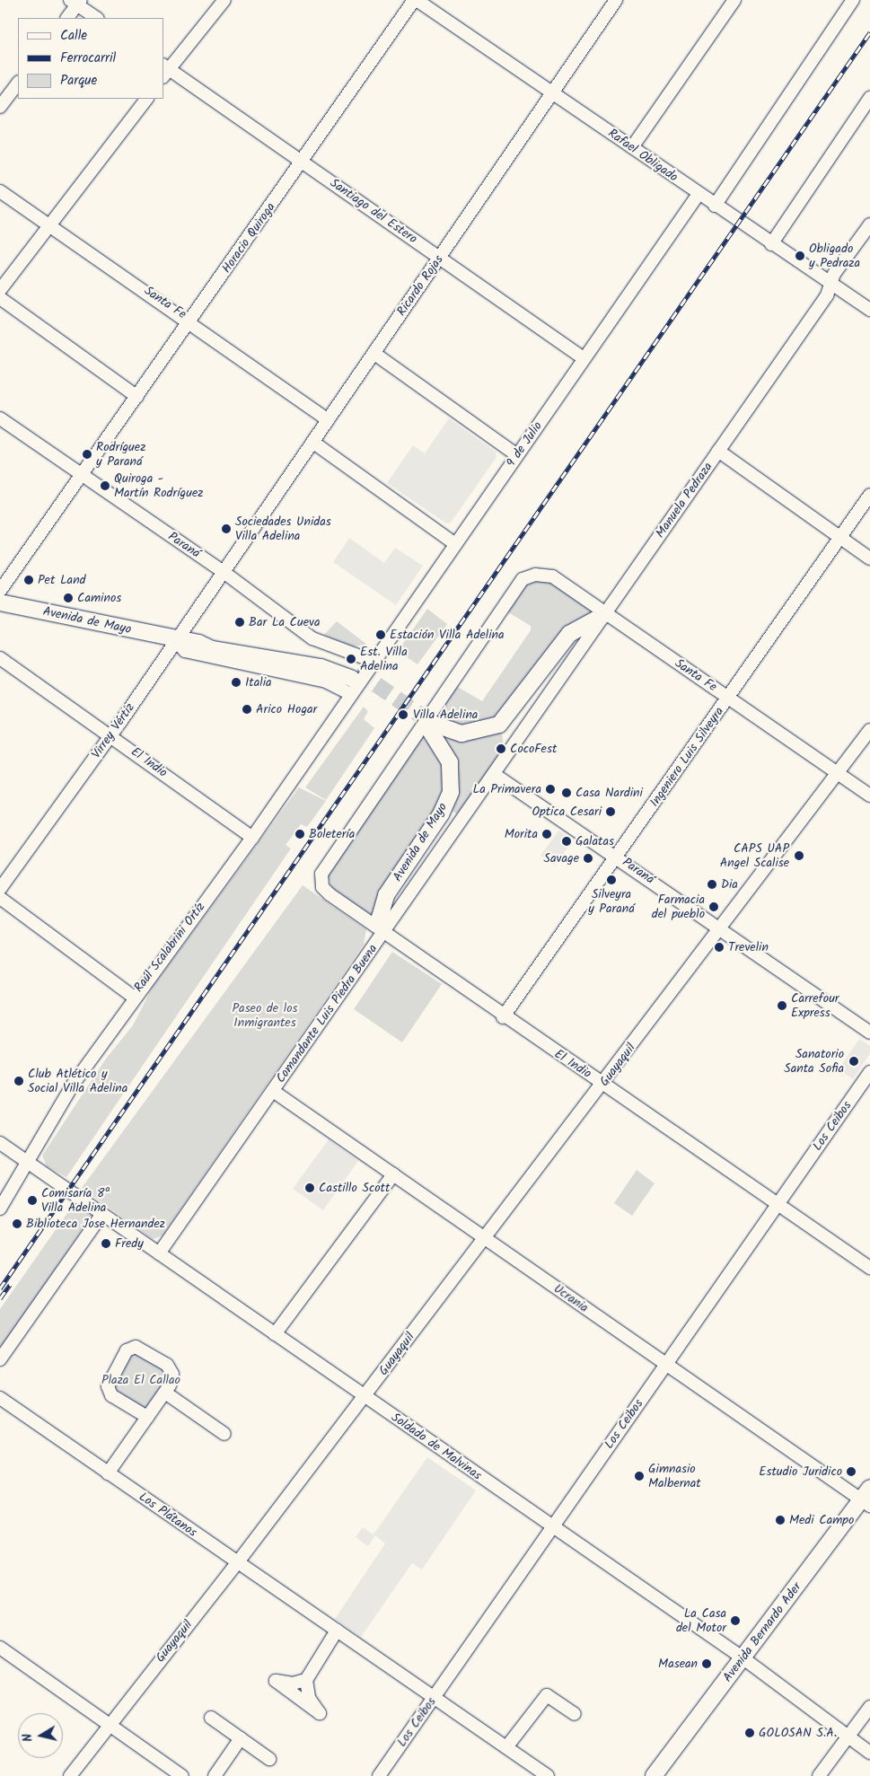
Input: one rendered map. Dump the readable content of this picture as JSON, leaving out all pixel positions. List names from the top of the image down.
{
  "streets": {
    "main road": ["Avenida de Mayo", "Avenida Bernardo Ader"],
    "street": [
      "Rafael Obligado",
      "Santiago del Estero",
      "Horacio Quiroga",
      "Ricardo Rojas",
      "Santa Fe",
      "9 de Julio",
      "Manuela Pedraza",
      "Paraná",
      "Virrey Vértiz",
      "Ingeniero Luis Silveyra",
      "El Indio",
      "Raúl Scalabrini Ortíz",
      "Comandante Luis Piedra Buena",
      "Guayaquil",
      "Los Ceibos",
      "Ucrania",
      "Soldado de Malvinas",
      "Los Plátanos"
    ]
  },
  "crossings": [
    ["Rafael Obligado", "Horacio Quiroga"],
    ["Rafael Obligado", "Ricardo Rojas"],
    ["Rafael Obligado", "9 de Julio"],
    ["Rafael Obligado", "Manuela Pedraza"],
    ["Santiago del Estero", "Horacio Quiroga"],
    ["Santiago del Estero", "Ricardo Rojas"],
    ["Santiago del Estero", "9 de Julio"],
    ["Horacio Quiroga", "Santa Fe"],
    ["Horacio Quiroga", "Paraná"],
    ["Ricardo Rojas", "Santa Fe"],
    ["Ricardo Rojas", "Paraná"],
    ["Ricardo Rojas", "Virrey Vértiz"],
    ["Santa Fe", "Manuela Pedraza"],
    ["Santa Fe", "Avenida de Mayo"],
    ["Santa Fe", "Ingeniero Luis Silveyra"],
    ["Santa Fe", "El Indio"],
    ["Santa Fe", "Guayaquil"],
    ["9 de Julio", "Paraná"],
    ["9 de Julio", "Avenida de Mayo"],
    ["9 de Julio", "Raúl Scalabrini Ortíz"],
    ["Manuela Pedraza", "Paraná"],
    ["Manuela Pedraza", "Avenida de Mayo"],
    ["Manuela Pedraza", "Comandante Luis Piedra Buena"],
    ["Paraná", "Virrey Vértiz"],
    ["Paraná", "Ingeniero Luis Silveyra"],
    ["Paraná", "Comandante Luis Piedra Buena"],
    ["Paraná", "Guayaquil"],
    ["Avenida de Mayo", "Virrey Vértiz"],
    ["Avenida de Mayo", "El Indio"],
    ["Avenida de Mayo", "Raúl Scalabrini Ortíz"],
    ["Avenida de Mayo", "Comandante Luis Piedra Buena"],
    ["Virrey Vértiz", "El Indio"],
    ["Ingeniero Luis Silveyra", "El Indio"],
    ["El Indio", "Raúl Scalabrini Ortíz"],
    ["El Indio", "Comandante Luis Piedra Buena"],
    ["El Indio", "Guayaquil"],
    ["El Indio", "Los Ceibos"],
    ["Raúl Scalabrini Ortíz", "Soldado de Malvinas"],
    ["Comandante Luis Piedra Buena", "Ucrania"],
    ["Comandante Luis Piedra Buena", "Soldado de Malvinas"],
    ["Guayaquil", "Ucrania"],
    ["Guayaquil", "Soldado de Malvinas"],
    ["Guayaquil", "Los Plátanos"],
    ["Los Ceibos", "Ucrania"],
    ["Los Ceibos", "Soldado de Malvinas"],
    ["Los Ceibos", "Los Plátanos"],
    ["Ucrania", "Avenida Bernardo Ader"],
    ["Soldado de Malvinas", "Avenida Bernardo Ader"]
  ],
  "parks": ["Paseo de los Inmigrantes", "Plaza El Callao"],
  "places": [
    "Obligado y Pedraza",
    "Rodríguez y Paraná",
    "Quiroga - Martín Rodríguez",
    "Sociedades Unidas Villa Adelina",
    "Pet Land",
    "Caminos",
    "Bar La Cueva",
    "Estación Villa Adelina",
    "Est. Villa Adelina",
    "Italia",
    "Arico Hogar",
    "Villa Adelina",
    "CocoFest",
    "La Primavera",
    "Casa Nardini",
    "Optica Cesari",
    "Boletería",
    "Morita",
    "Galatas",
    "CAPS UAP Angel Scalise",
    "Savage",
    "Silveyra y Paraná",
    "Dia",
    "Farmacia del pueblo",
    "Trevelin",
    "Carrefour Express",
    "Sanatorio Santa Sofia",
    "Club Atlético y Social Villa Adelina",
    "Castillo Scott",
    "Comisaría 8ª Villa Adelina",
    "Biblioteca Jose Hernandez",
    "Fredy",
    "Estudio Juridico",
    "Gimnasio Malbernat",
    "Medi Campo",
    "La Casa del Motor",
    "Masean",
    "GOLOSAN S.A."
  ],
  "legend": ["Calle", "Ferrocarril", "Parque"],
  "north": "left"
}
